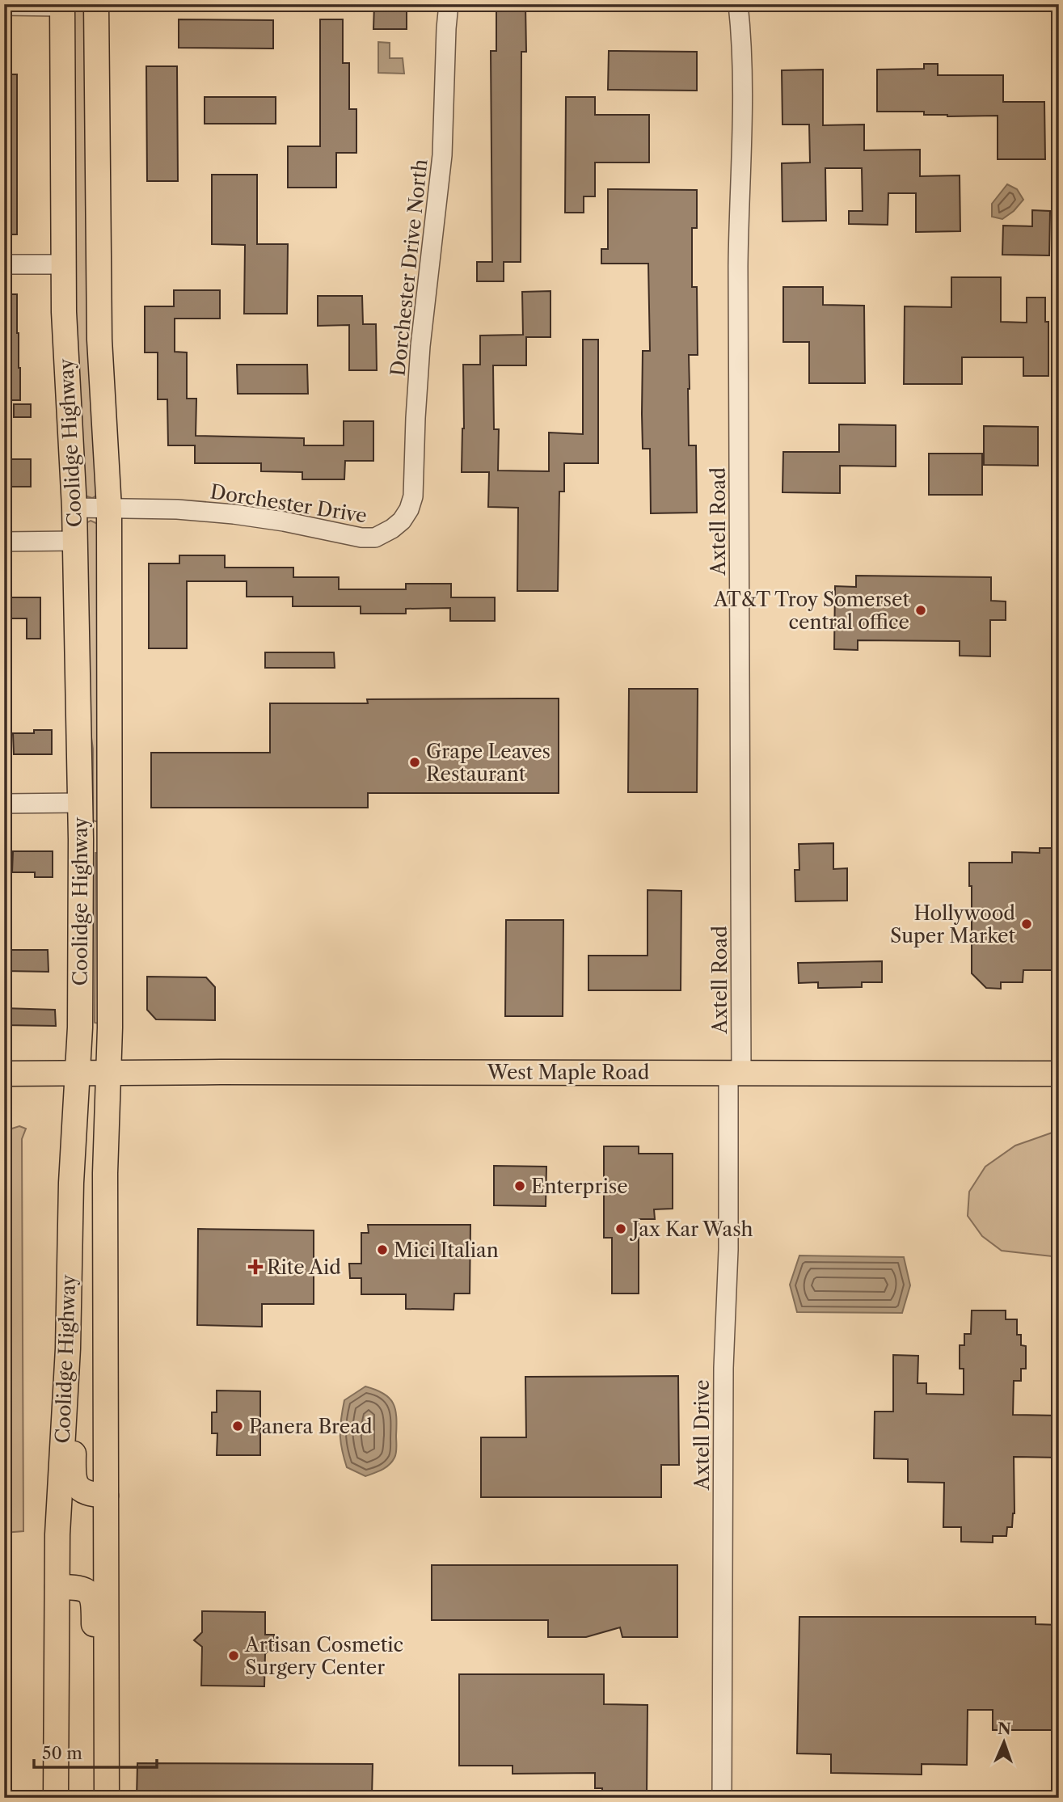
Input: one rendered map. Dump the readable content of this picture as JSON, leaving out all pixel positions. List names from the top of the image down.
{
  "streets": {
    "main road": ["Coolidge Highway", "West Maple Road"],
    "street": [
      "Dorchester Drive North",
      "Dorchester Drive",
      "Axtell Road",
      "Axtell Drive"
    ]
  },
  "crossings": [
    ["Dorchester Drive North", "Dorchester Drive"],
    ["Coolidge Highway", "Dorchester Drive"],
    ["Coolidge Highway", "West Maple Road"],
    ["Axtell Road", "West Maple Road"],
    ["Axtell Road", "Axtell Drive"],
    ["West Maple Road", "Axtell Drive"]
  ],
  "places": {
    "other": [
      "AT&T Troy Somerset central office",
      "Grape Leaves Restaurant",
      "Hollywood Super Market",
      "Enterprise",
      "Jax Kar Wash",
      "Mici Italian",
      "Panera Bread",
      "Artisan Cosmetic Surgery Center"
    ],
    "health": ["Rite Aid"]
  },
  "scale_bar": "50 m",
  "north": "top"
}
